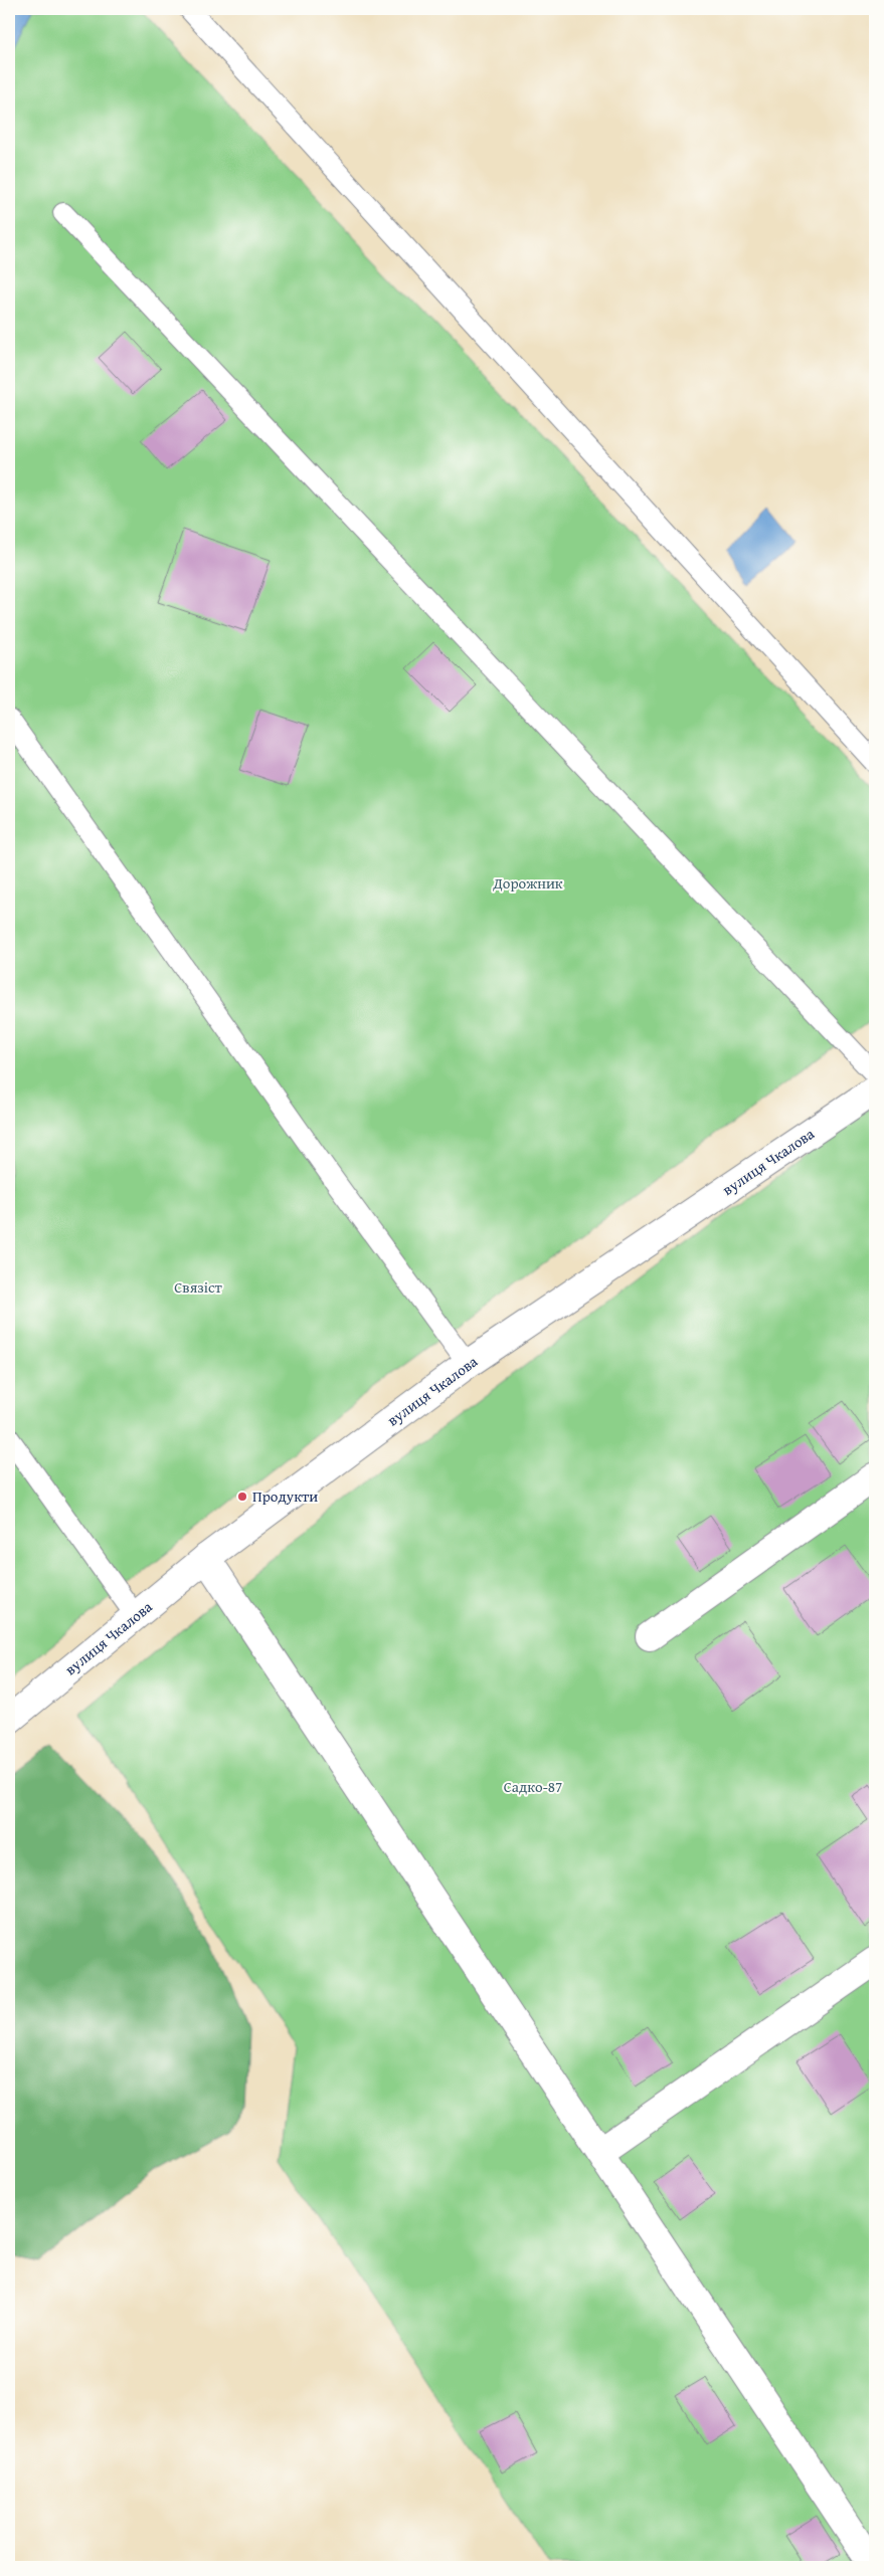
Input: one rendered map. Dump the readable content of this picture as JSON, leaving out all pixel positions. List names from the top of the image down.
{
  "streets": {
    "street": ["вулиця Чкалова"]
  },
  "parks": ["Дорожник", "Связіст", "Садко-87"],
  "places": ["Продукти"]
}
